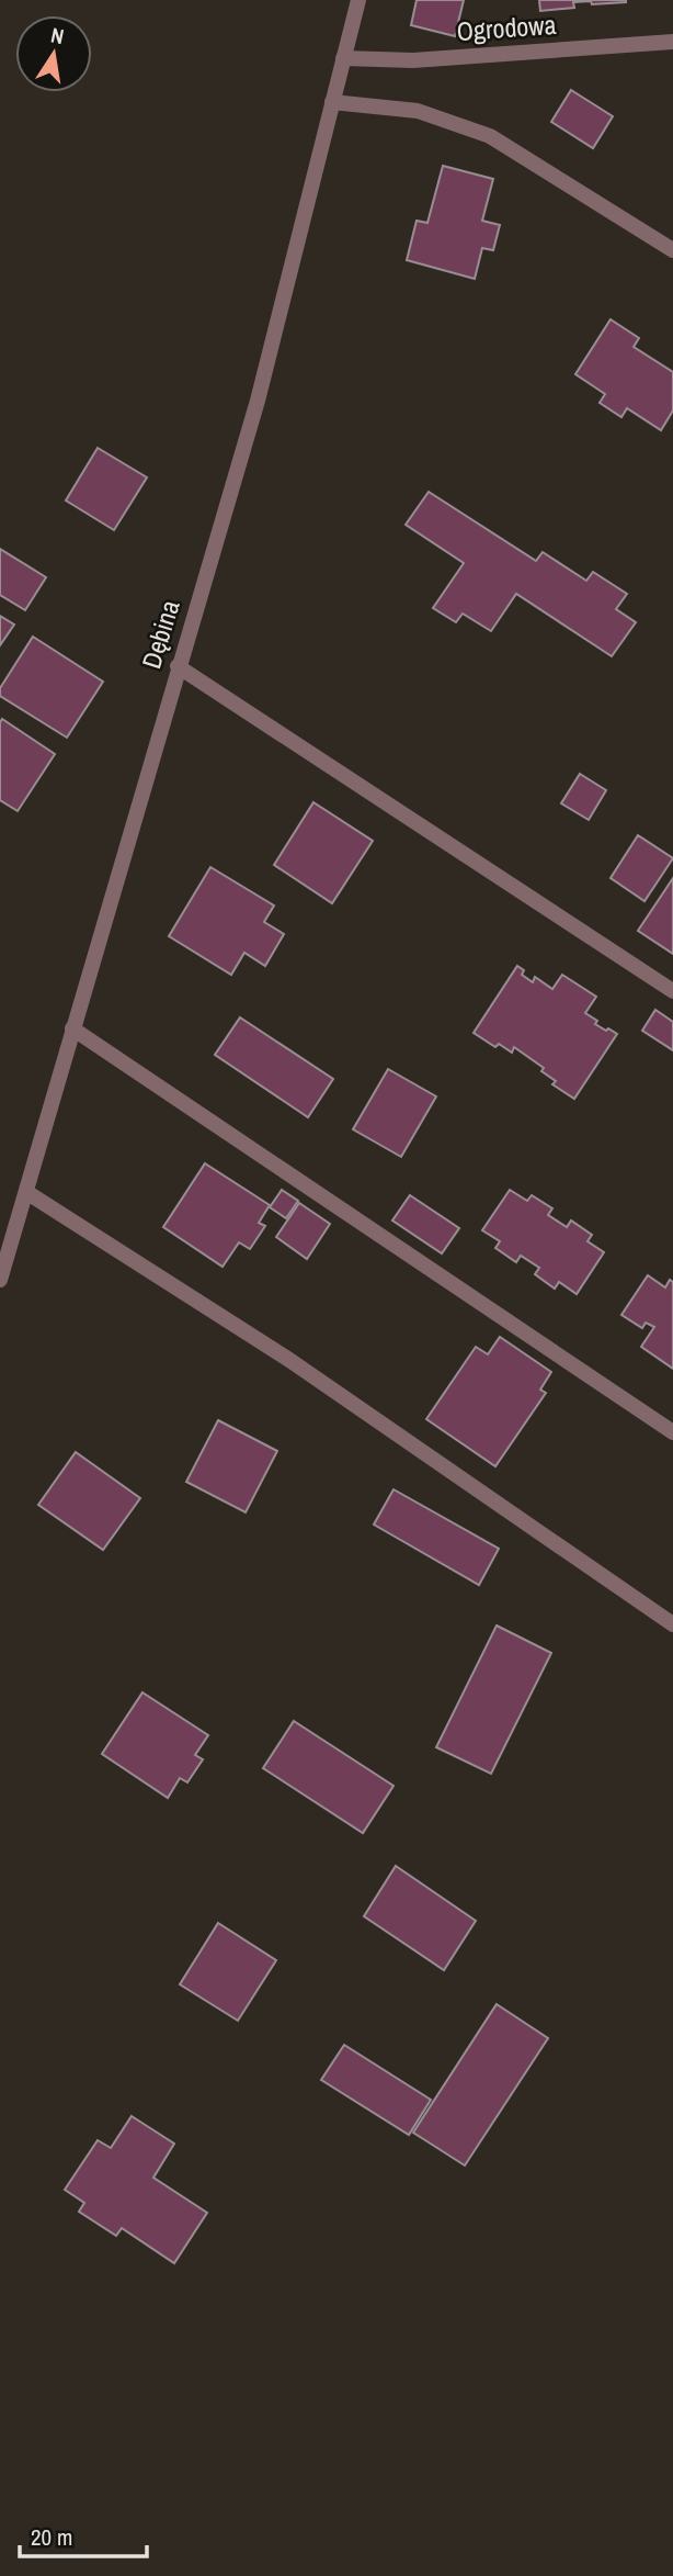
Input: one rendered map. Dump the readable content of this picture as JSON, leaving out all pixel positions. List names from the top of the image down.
{
  "streets": {
    "street": ["Ogrodowa", "Dębina"]
  },
  "crossings": [
    ["Ogrodowa", "Dębina"]
  ],
  "scale_bar": "20 m",
  "north": "top"
}
